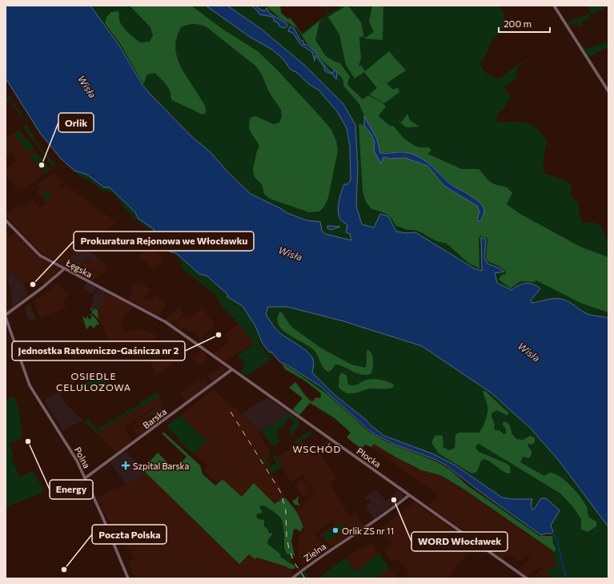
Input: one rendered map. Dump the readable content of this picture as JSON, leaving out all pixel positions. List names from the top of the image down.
{
  "streets": {
    "street": [
      "Łęgska",
      "Barska",
      "Polna",
      "Płocka",
      "Zielna"
    ]
  },
  "crossings": [
    ["Łęgska", "Płocka"],
    ["Barska", "Polna"],
    ["Barska", "Płocka"],
    ["Płocka", "Zielna"]
  ],
  "districts": ["OSIEDLE CELULOZOWA", "WSCHÓD"],
  "water": ["Wisła"],
  "places": {
    "other": [
      "Orlik",
      "Prokuratura Rejonowa we Włocławku",
      "Jednostka Ratowniczo-Gaśnicza nr 2",
      "Energy",
      "WORD Włocławek",
      "Orlik ZS nr 11",
      "Poczta Polska"
    ],
    "health": ["Szpital Barska"]
  },
  "scale_bar": "200 m"
}
